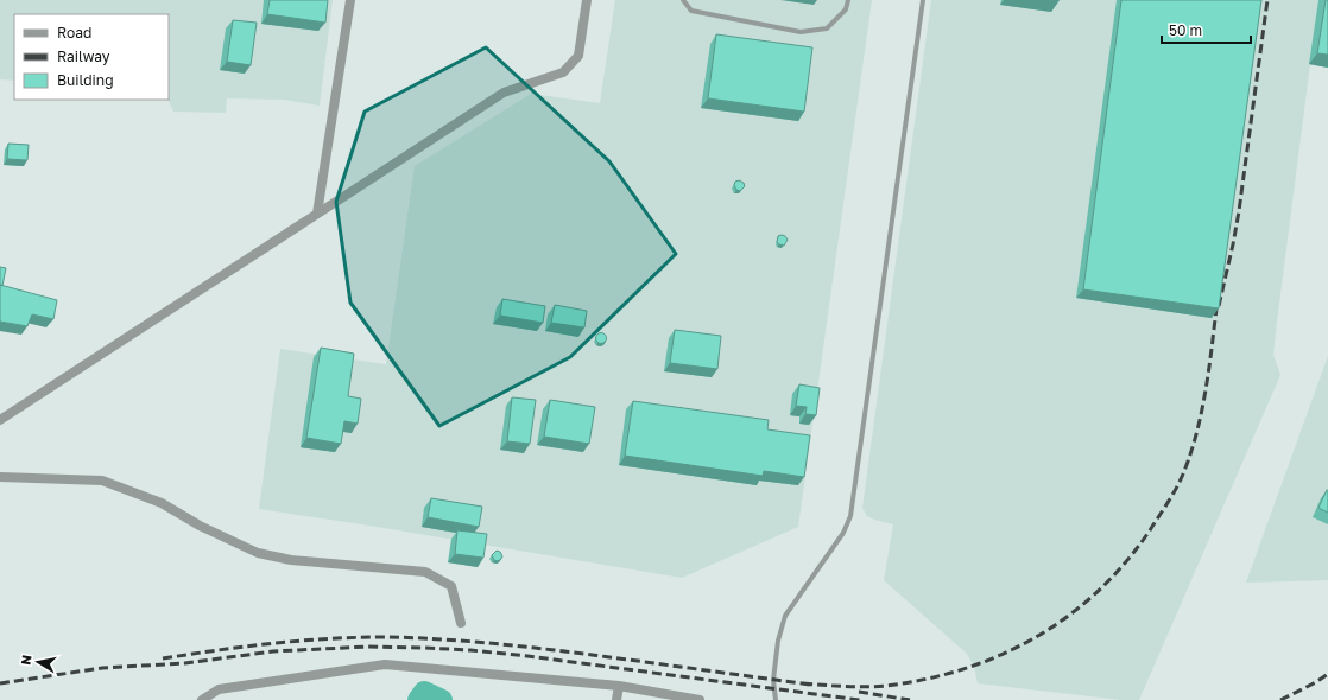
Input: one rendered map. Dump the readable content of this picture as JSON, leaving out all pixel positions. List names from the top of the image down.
{
  "legend": ["Road", "Railway", "Building"],
  "scale_bar": "50 m",
  "north": "left"
}
